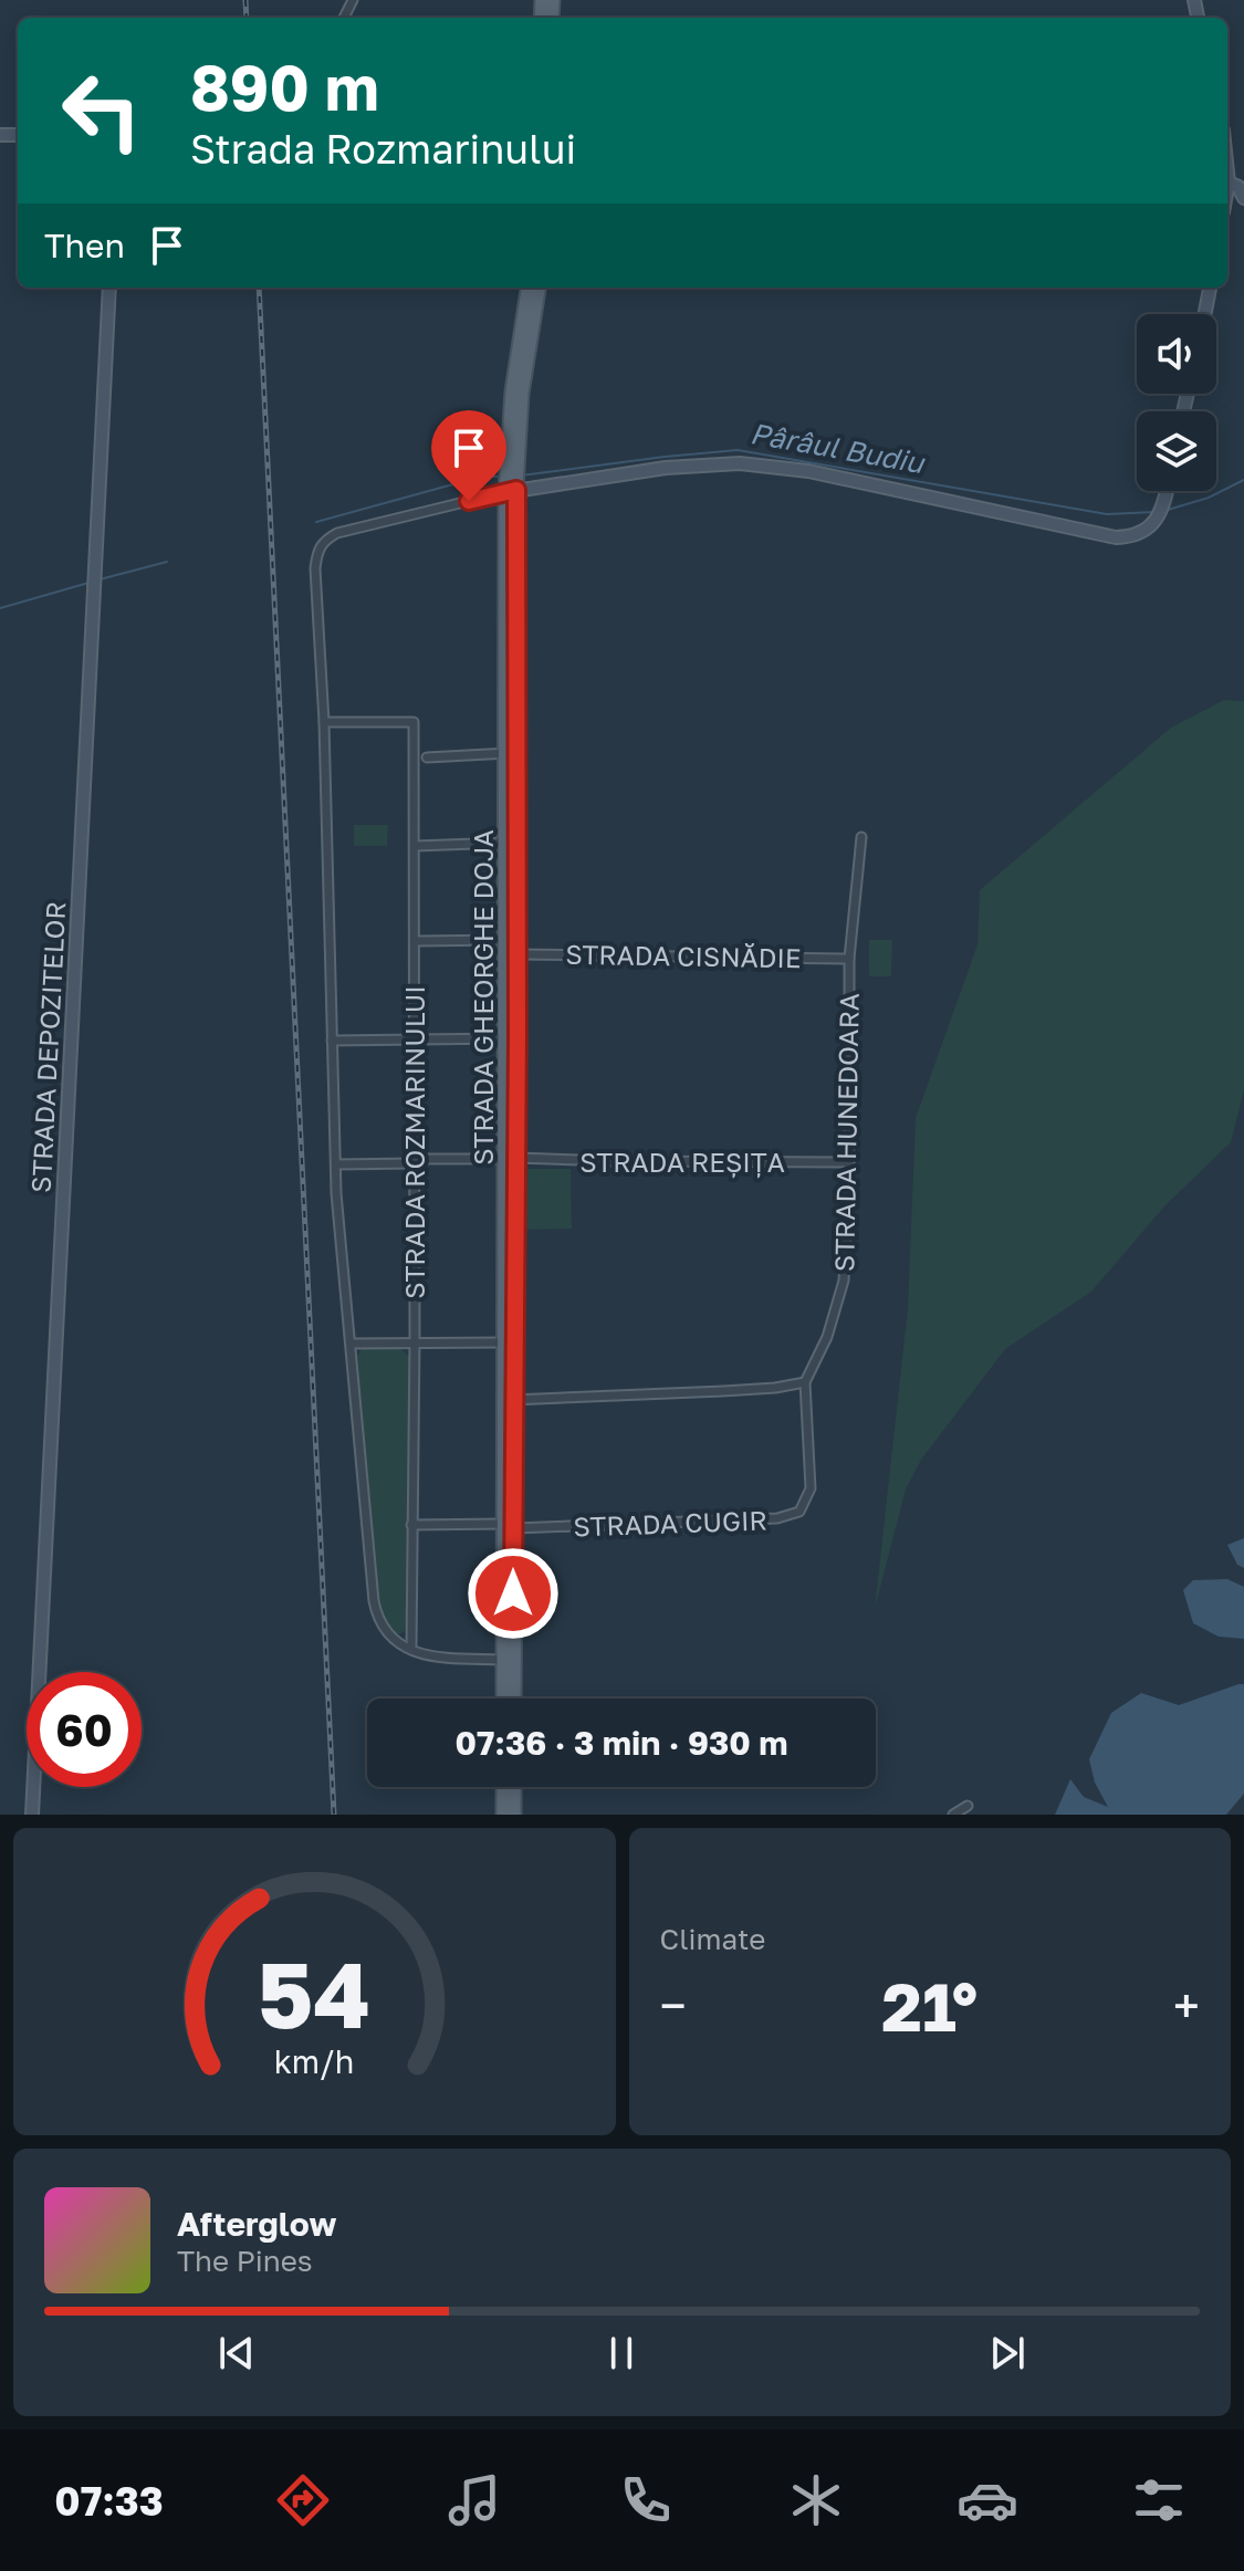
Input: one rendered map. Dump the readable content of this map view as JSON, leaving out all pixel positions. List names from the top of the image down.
{
  "streets": {
    "main road": ["STRADA GHEORGHE DOJA"],
    "street": [
      "STRADA CISNĂDIE",
      "STRADA DEPOZITELOR",
      "STRADA HUNEDOARA",
      "STRADA ROZMARINULUI",
      "STRADA REȘIȚA",
      "STRADA CUGIR"
    ]
  },
  "crossings": [
    ["STRADA CISNĂDIE", "STRADA GHEORGHE DOJA"],
    ["STRADA CISNĂDIE", "STRADA HUNEDOARA"],
    ["STRADA GHEORGHE DOJA", "STRADA REȘIȚA"],
    ["STRADA GHEORGHE DOJA", "STRADA CUGIR"],
    ["STRADA HUNEDOARA", "STRADA REȘIȚA"],
    ["STRADA HUNEDOARA", "STRADA CUGIR"],
    ["STRADA ROZMARINULUI", "STRADA REȘIȚA"]
  ],
  "water": ["Pârâul Budiu"],
  "page": {
    "turn": ["890 m", "Strada Rozmarinului"],
    "then": "Then",
    "limit": "60",
    "trip": "07:36 · 3 min · 930 m",
    "tile": "Climate",
    "heat": ["−", "21°", "+"],
    "song": ["Afterglow", "The Pines"],
    "tabs": "07:33",
    "gauge": ["54", "km/h"]
  }
}
